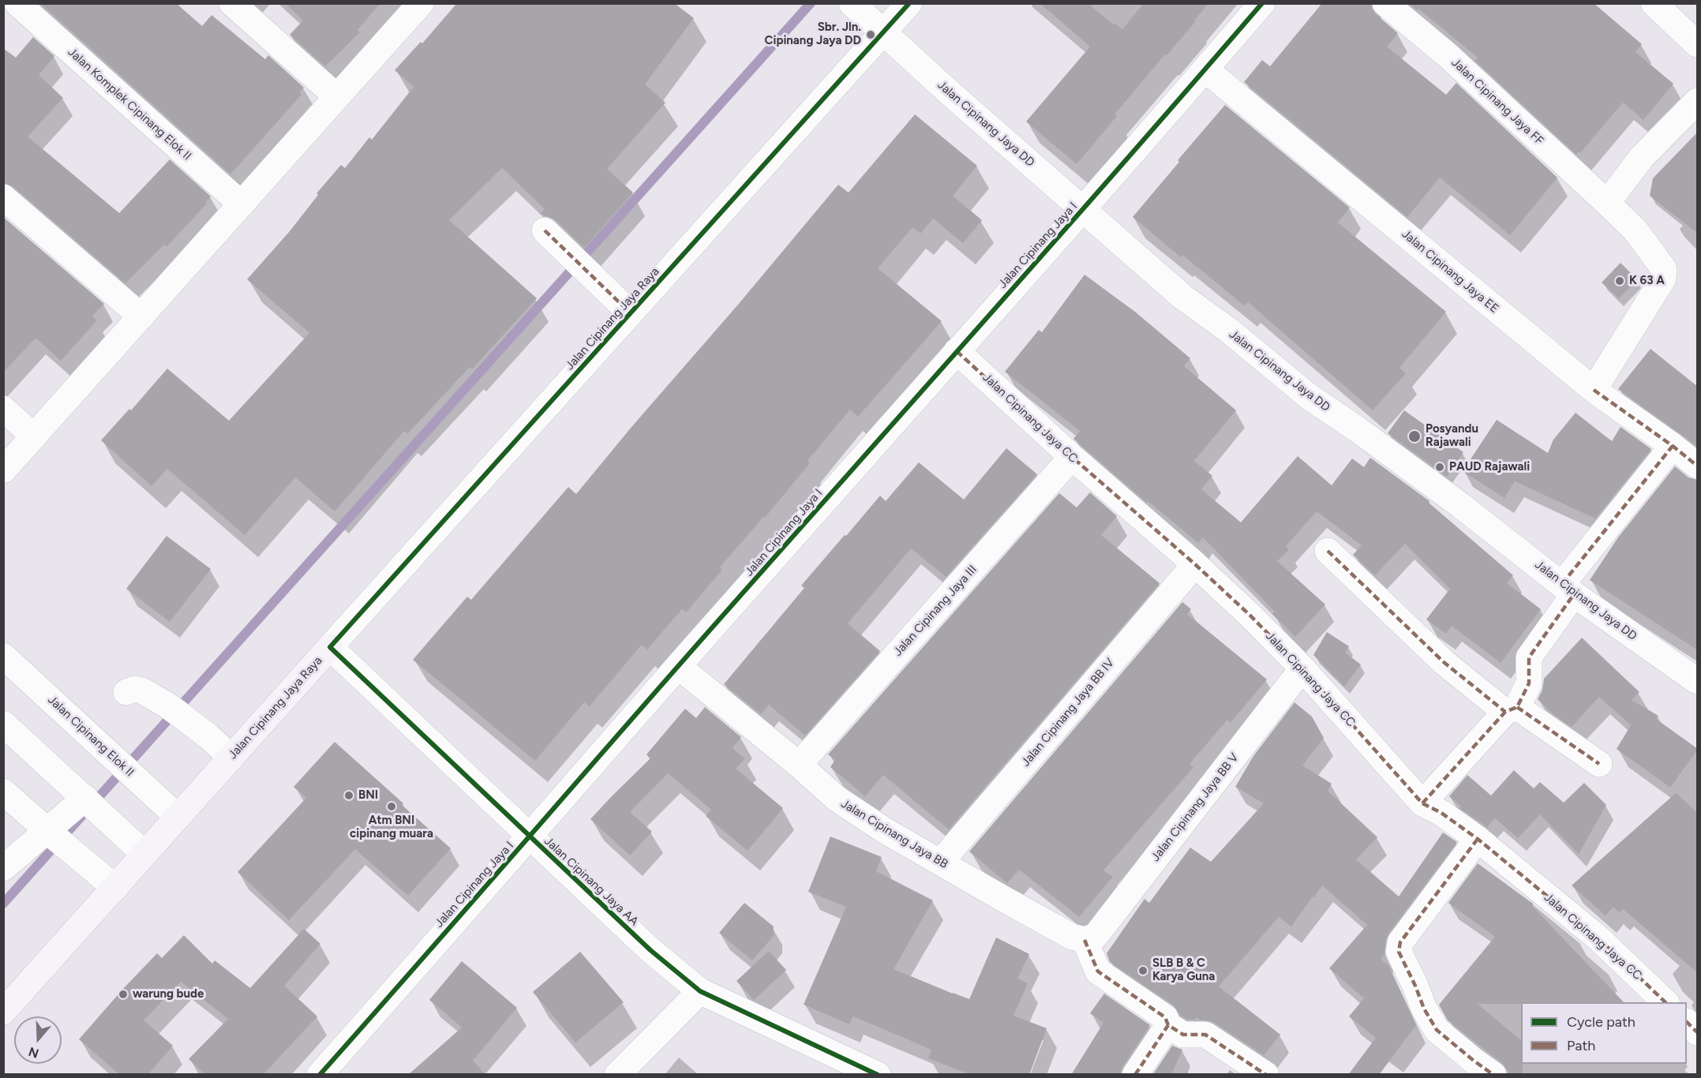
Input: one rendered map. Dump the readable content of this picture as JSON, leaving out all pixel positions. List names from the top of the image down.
{
  "streets": {
    "main road": ["Jalan Cipinang Jaya Raya"],
    "street": [
      "Jalan Cipinang Jaya FF",
      "Jalan Komplek Cipinang Elok II",
      "Jalan Cipinang Jaya DD",
      "Jalan Cipinang Jaya I",
      "Jalan Cipinang Jaya EE",
      "Jalan Cipinang Jaya CC",
      "Jalan Cipinang Jaya III",
      "Jalan Cipinang Jaya BB IV",
      "Jalan Cipinang Elok II",
      "Jalan Cipinang Jaya BB V",
      "Jalan Cipinang Jaya BB",
      "Jalan Cipinang Jaya AA"
    ]
  },
  "crossings": [
    ["Jalan Cipinang Jaya FF", "Jalan Cipinang Jaya EE"],
    ["Jalan Cipinang Jaya DD", "Jalan Cipinang Jaya I"],
    ["Jalan Cipinang Jaya DD", "Jalan Cipinang Jaya Raya"],
    ["Jalan Cipinang Jaya I", "Jalan Cipinang Jaya EE"],
    ["Jalan Cipinang Jaya I", "Jalan Cipinang Jaya CC"],
    ["Jalan Cipinang Jaya I", "Jalan Cipinang Jaya BB"],
    ["Jalan Cipinang Jaya I", "Jalan Cipinang Jaya AA"],
    ["Jalan Cipinang Jaya Raya", "Jalan Cipinang Elok II"],
    ["Jalan Cipinang Jaya Raya", "Jalan Cipinang Jaya AA"],
    ["Jalan Cipinang Jaya CC", "Jalan Cipinang Jaya III"],
    ["Jalan Cipinang Jaya CC", "Jalan Cipinang Jaya BB IV"],
    ["Jalan Cipinang Jaya CC", "Jalan Cipinang Jaya BB V"],
    ["Jalan Cipinang Jaya III", "Jalan Cipinang Jaya BB"],
    ["Jalan Cipinang Jaya BB IV", "Jalan Cipinang Jaya BB"],
    ["Jalan Cipinang Jaya BB V", "Jalan Cipinang Jaya BB"]
  ],
  "places": [
    "Sbr. Jln. Cipinang Jaya DD",
    "K 63 A",
    "Posyandu Rajawali",
    "PAUD Rajawali",
    "BNI",
    "Atm BNI cipinang muara",
    "SLB B & C Karya Guna",
    "warung bude"
  ],
  "legend": ["Cycle path", "Path"],
  "north": "bottom"
}
